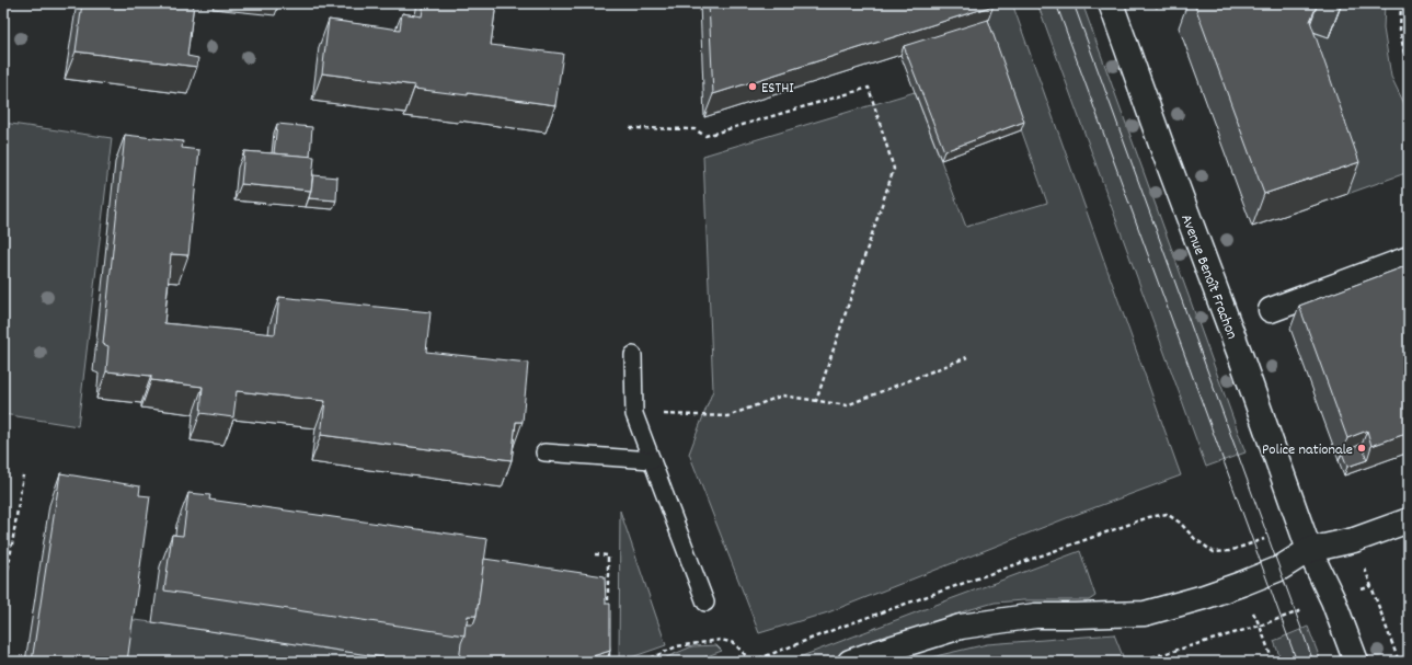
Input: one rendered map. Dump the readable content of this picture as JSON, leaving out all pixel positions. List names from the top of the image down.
{
  "streets": {
    "street": ["Avenue Benoît Frachon"]
  },
  "places": ["ESTHI", "Police nationale"]
}
